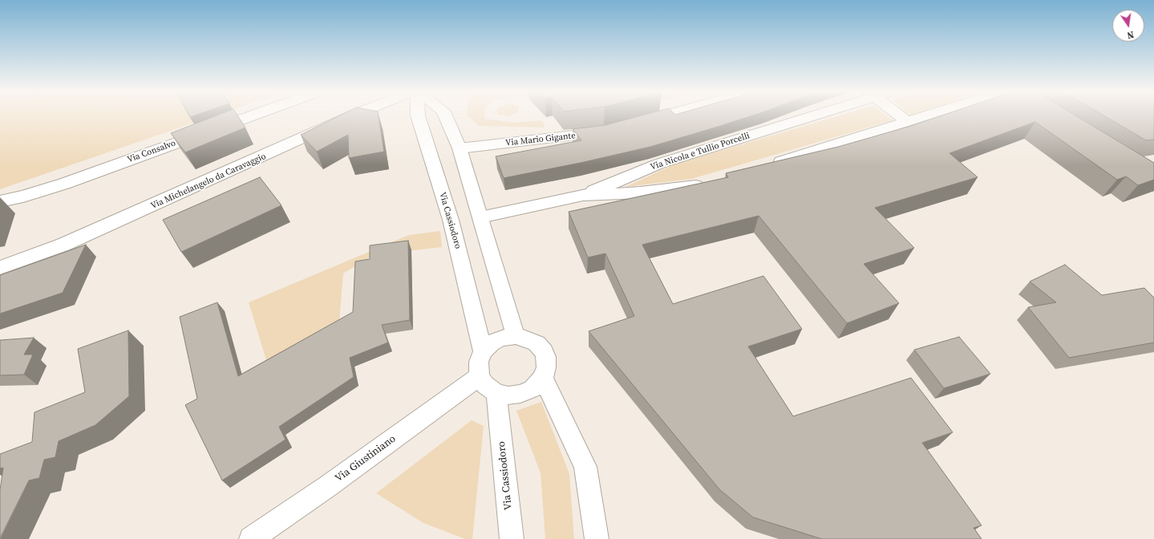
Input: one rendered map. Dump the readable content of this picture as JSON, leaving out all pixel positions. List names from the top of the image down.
{
  "streets": {
    "street": [
      "Via Mario Gigante",
      "Via Consalvo",
      "Via Nicola e Tullio Porcelli",
      "Via Michelangelo da Caravaggio",
      "Via Cassiodoro",
      "Via Giustiniano"
    ]
  },
  "crossings": [
    ["Via Cassiodoro", "Via Giustiniano"]
  ],
  "north": "bottom"
}
